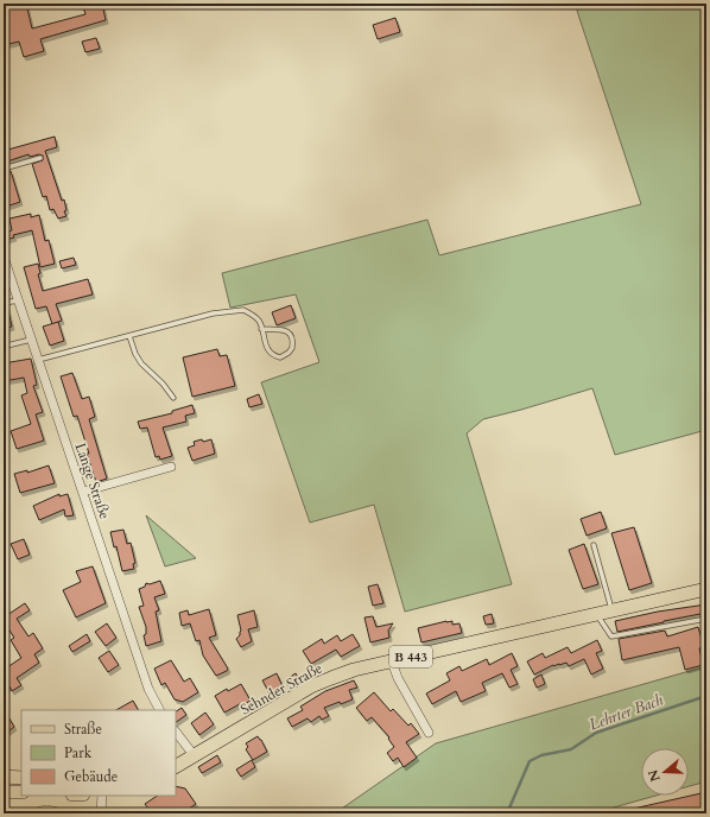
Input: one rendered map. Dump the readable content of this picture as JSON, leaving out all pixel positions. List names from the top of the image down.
{
  "streets": {
    "main road": ["B 443", "Sehnder Straße"],
    "street": ["Lange Straße"]
  },
  "water": ["Lehrter Bach"],
  "legend": ["Straße", "Park", "Gebäude"],
  "north": "left"
}
